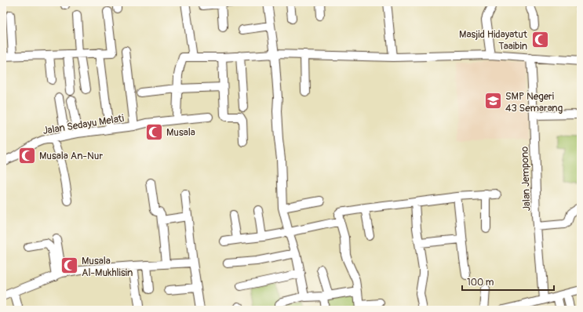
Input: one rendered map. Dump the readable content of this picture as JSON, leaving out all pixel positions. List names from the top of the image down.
{
  "streets": {
    "street": ["Jalan Sedayu Melati", "Jalan Jempono"]
  },
  "places": {
    "mosque": [
      "Masjid Hidayatut Taaibin",
      "Musala",
      "Musala An-Nur",
      "Musala Al-Mukhlisin"
    ],
    "school or university": ["SMP Negeri 43 Semarang"]
  },
  "scale_bar": "100 m"
}
